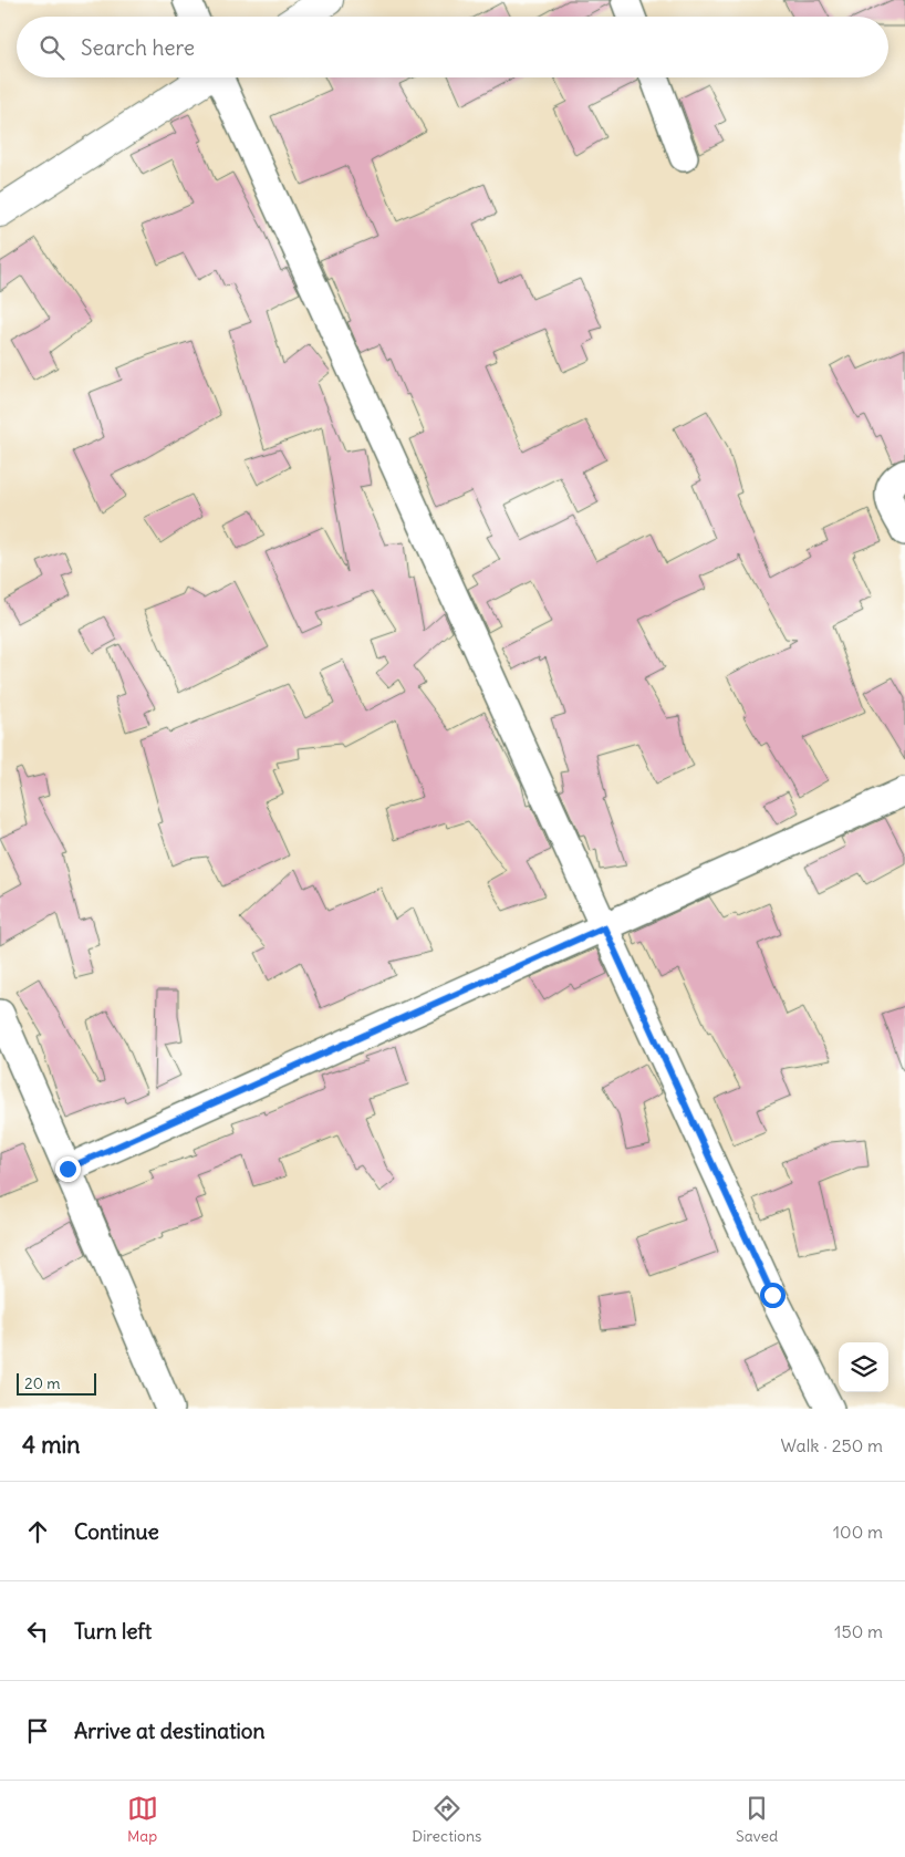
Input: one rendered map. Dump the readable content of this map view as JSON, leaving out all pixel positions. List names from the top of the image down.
{
  "scale_bar": "20 m",
  "page": {
    "search": "Search here",
    "scale": "20 m",
    "heading": ["4 min", "Walk · 250 m"],
    "list": [
      ["Continue", "100 m"],
      ["Turn left", "150 m"],
      "Arrive at destination"
    ],
    "nav": ["Map", "Directions", "Saved"]
  }
}
